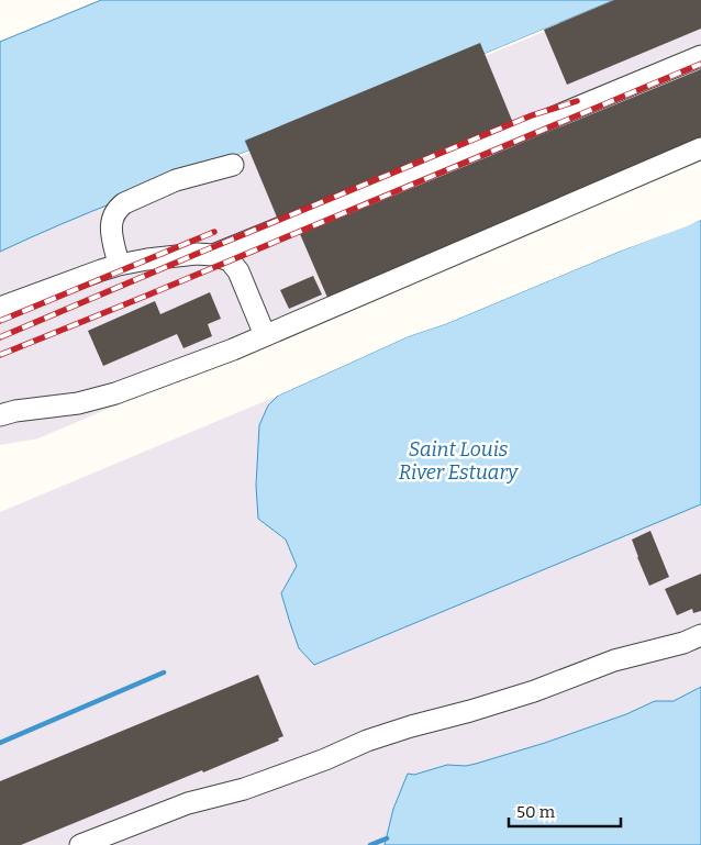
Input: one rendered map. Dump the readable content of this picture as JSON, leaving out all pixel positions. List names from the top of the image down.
{
  "water": ["Saint Louis River Estuary"],
  "scale_bar": "50 m"
}
